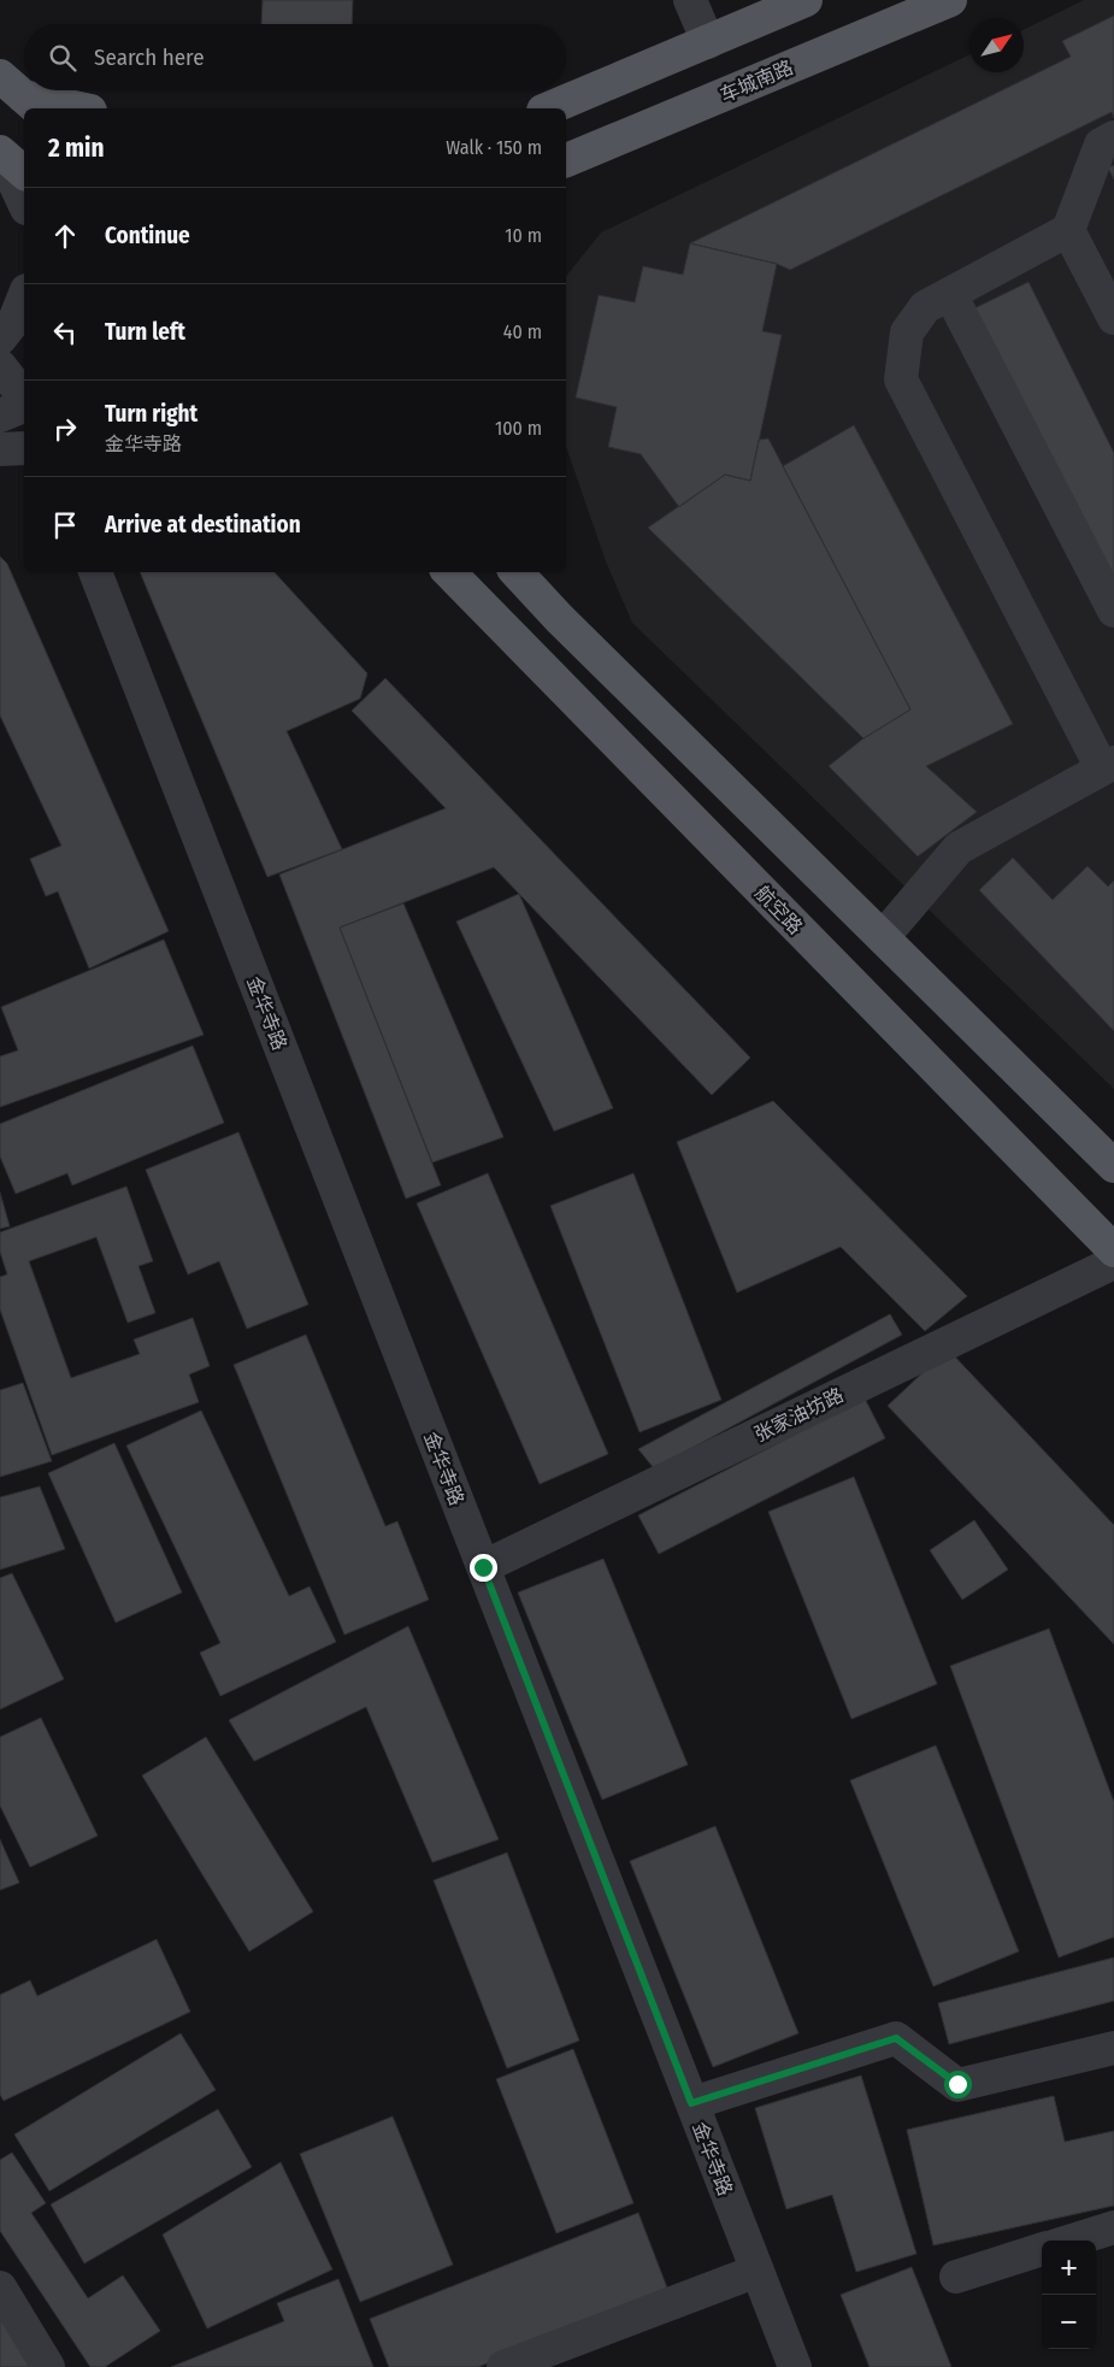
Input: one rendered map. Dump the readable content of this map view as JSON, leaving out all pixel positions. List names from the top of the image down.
{
  "streets": {
    "main road": ["车城南路", "航空路"],
    "street": ["金华寺路", "张家油坊路"]
  },
  "crossings": [
    ["金华寺路", "张家油坊路"]
  ],
  "north": "top right",
  "page": {
    "search": "Search here",
    "heading": ["2 min", "Walk · 150 m"],
    "list": [
      ["Continue", "10 m"],
      ["Turn left", "40 m"],
      ["Turn right", "金华寺路", "100 m"],
      "Arrive at destination"
    ],
    "map_buttons": ["+", "−"]
  }
}
